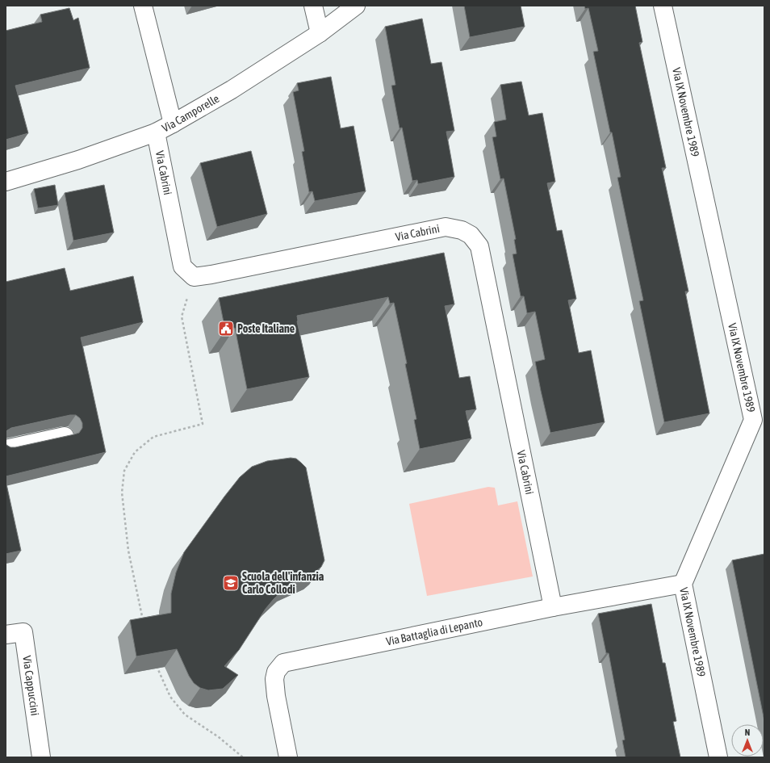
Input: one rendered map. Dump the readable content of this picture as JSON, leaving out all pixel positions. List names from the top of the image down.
{
  "streets": {
    "street": [
      "Via IX Novembre 1989",
      "Via Camporelle",
      "Via Cabrini",
      "Via Battaglia di Lepanto",
      "Via Cappuccini"
    ]
  },
  "crossings": [
    ["Via IX Novembre 1989", "Via Battaglia di Lepanto"],
    ["Via Camporelle", "Via Cabrini"],
    ["Via Cabrini", "Via Battaglia di Lepanto"]
  ],
  "places": {
    "public building": ["Poste Italiane"],
    "school or university": ["Scuola dell'infanzia Carlo Collodi"]
  },
  "north": "top"
}
